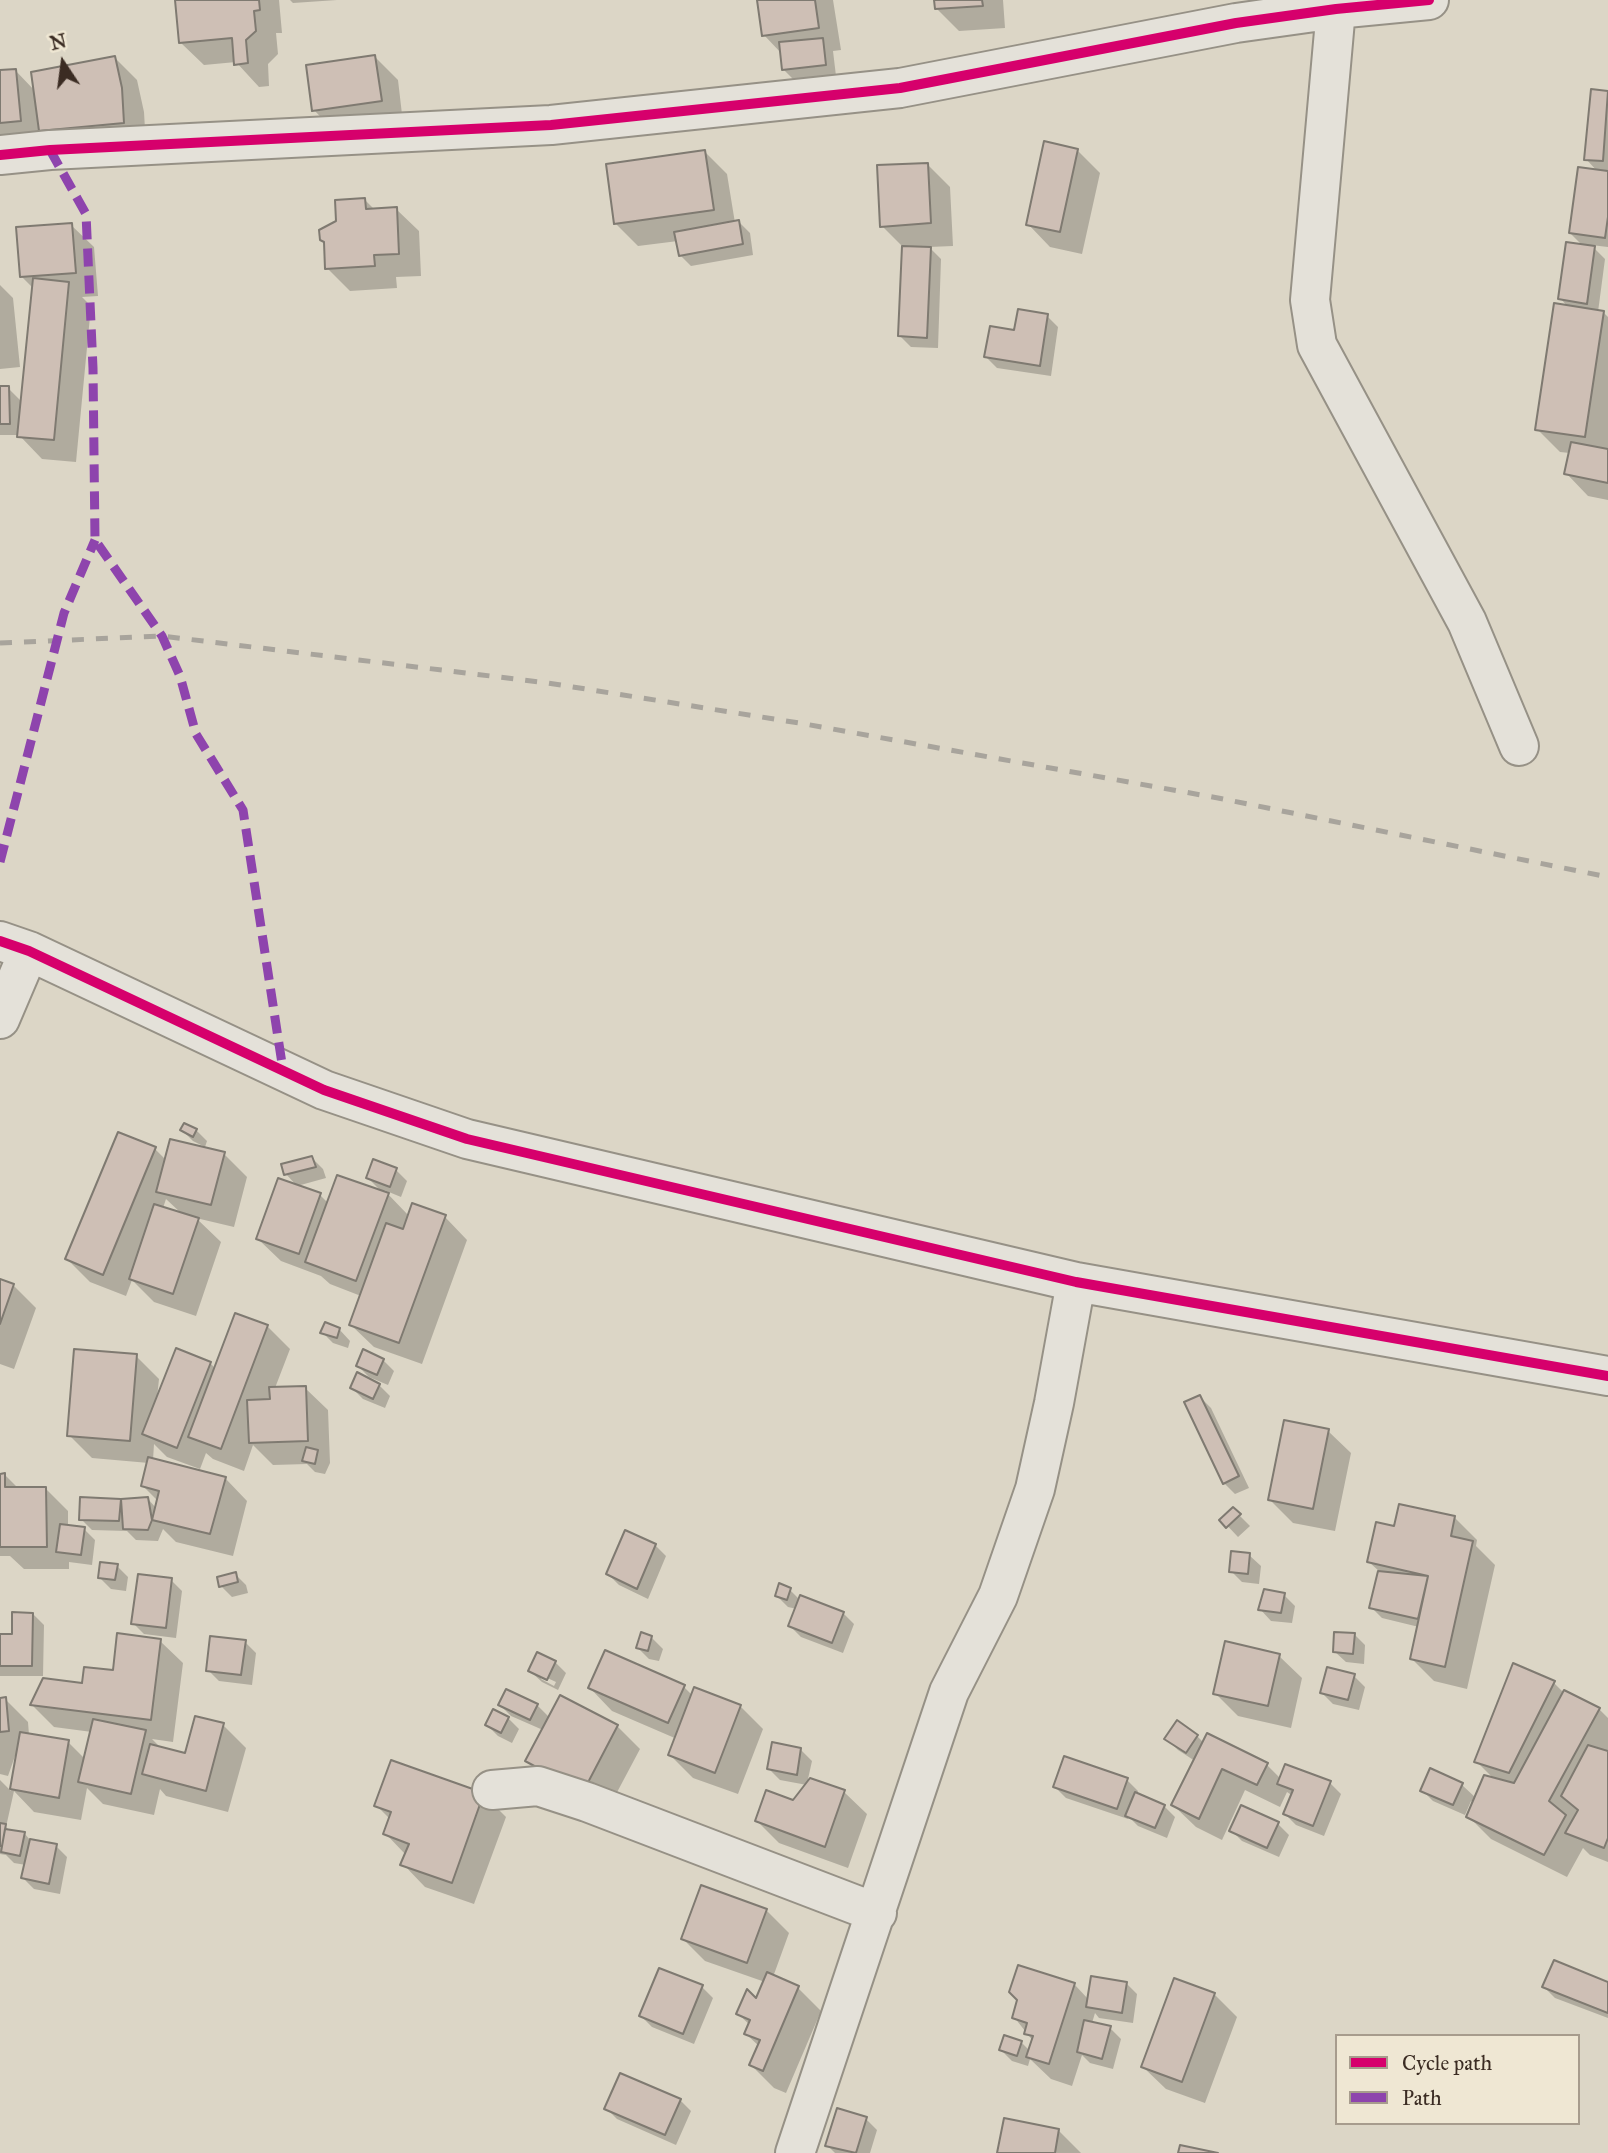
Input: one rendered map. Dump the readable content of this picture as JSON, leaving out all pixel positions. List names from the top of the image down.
{
  "legend": ["Cycle path", "Path"],
  "north": "top"
}
